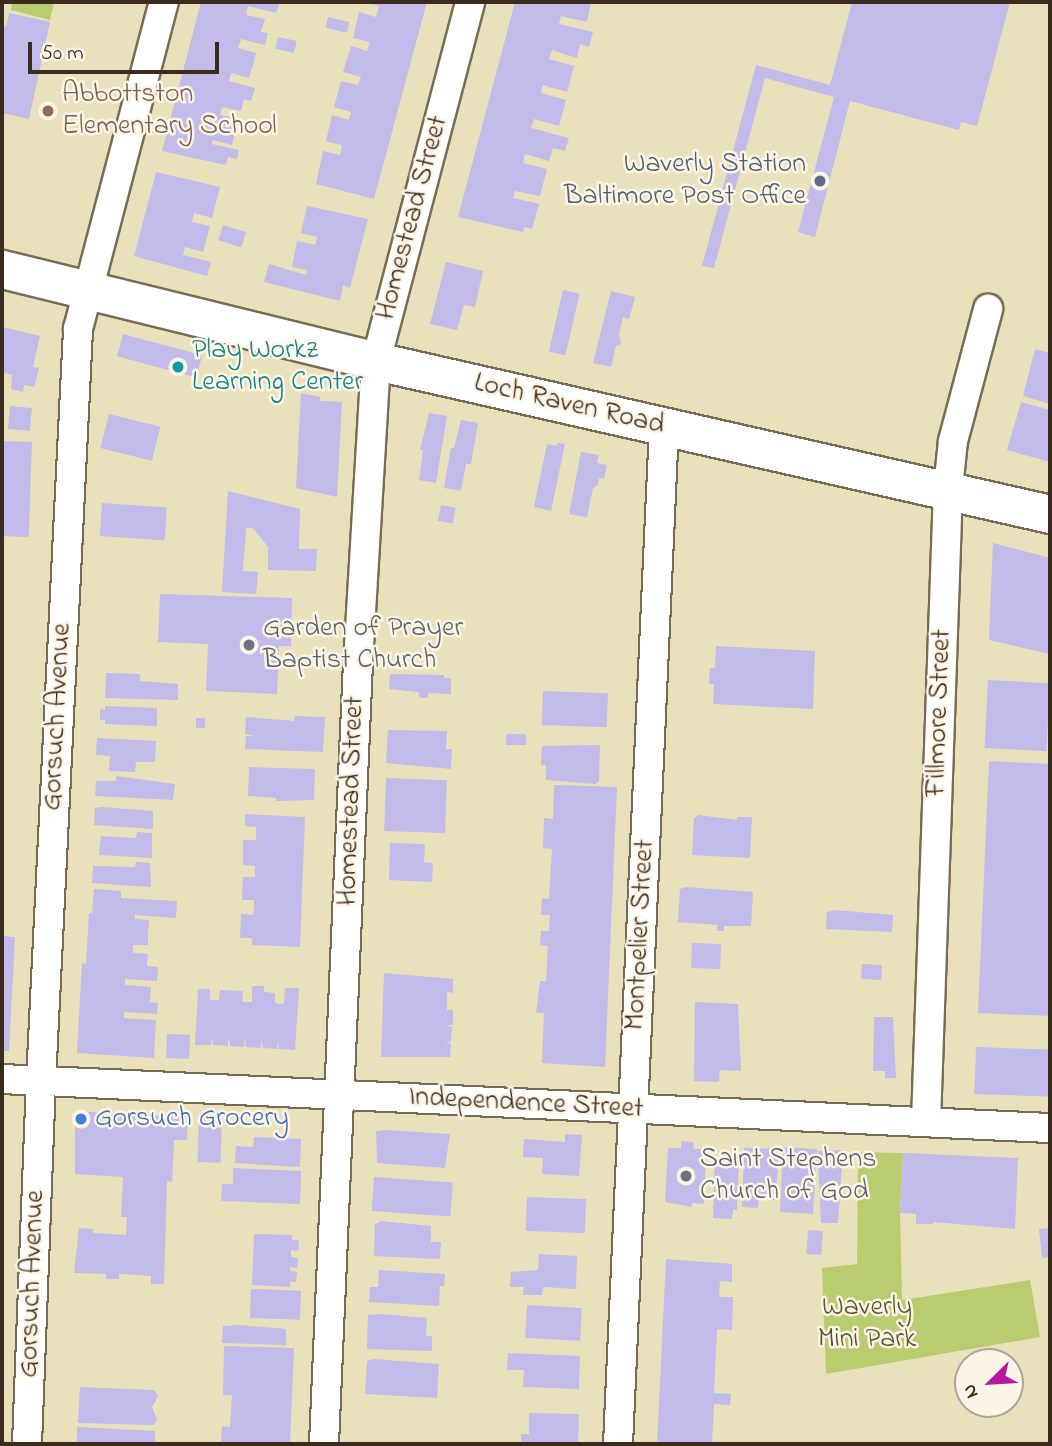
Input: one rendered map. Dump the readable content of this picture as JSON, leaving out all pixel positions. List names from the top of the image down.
{
  "streets": {
    "main road": ["Loch Raven Road"],
    "street": [
      "Homestead Street",
      "Fillmore Street",
      "Gorsuch Avenue",
      "Montpelier Street",
      "Independence Street"
    ]
  },
  "crossings": [
    ["Homestead Street", "Loch Raven Road"],
    ["Homestead Street", "Independence Street"],
    ["Loch Raven Road", "Fillmore Street"],
    ["Loch Raven Road", "Gorsuch Avenue"],
    ["Loch Raven Road", "Montpelier Street"],
    ["Fillmore Street", "Independence Street"],
    ["Gorsuch Avenue", "Independence Street"],
    ["Montpelier Street", "Independence Street"]
  ],
  "parks": ["Waverly Mini Park"],
  "places": [
    "Abbottston Elementary School",
    "Waverly Station Baltimore Post Office",
    "Play Workz Learning Center",
    "Garden of Prayer Baptist Church",
    "Gorsuch Grocery",
    "Saint Stephens Church of God"
  ],
  "scale_bar": "50 m",
  "north": "bottom left"
}
